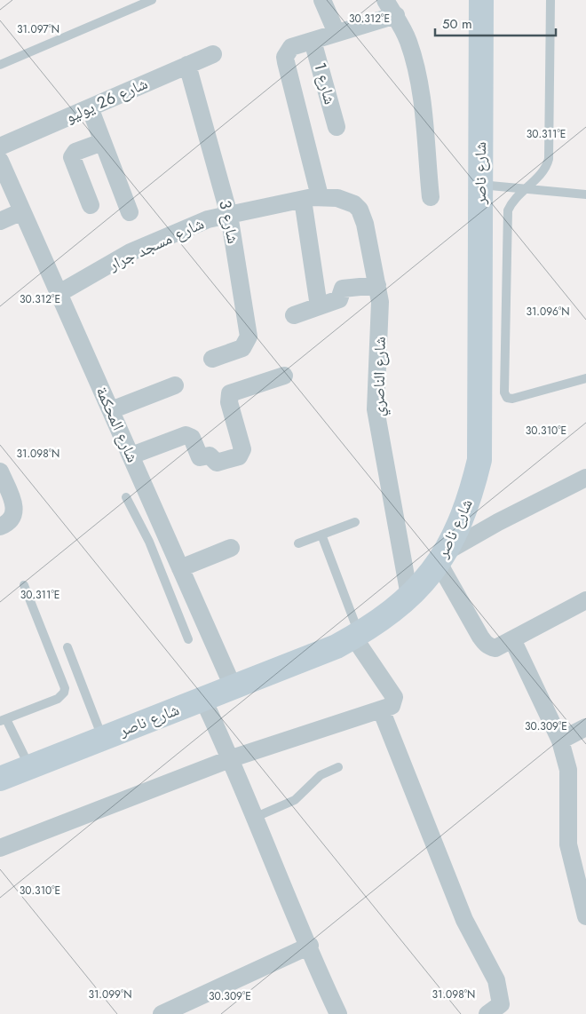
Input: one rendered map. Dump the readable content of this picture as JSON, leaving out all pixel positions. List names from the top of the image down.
{
  "streets": {
    "street": [
      "شارع 1",
      "شارع 26 يوليو",
      "شارع ناصر",
      "شارع 3",
      "شارع مسجد جرار",
      "شارع الناصري",
      "شارع المحكمة"
    ]
  },
  "crossings": [
    ["شارع 26 يوليو", "شارع 3"],
    ["شارع 26 يوليو", "شارع المحكمة"],
    ["شارع ناصر", "شارع الناصري"],
    ["شارع ناصر", "شارع المحكمة"],
    ["شارع 3", "شارع مسجد جرار"],
    ["شارع مسجد جرار", "شارع الناصري"],
    ["شارع مسجد جرار", "شارع المحكمة"]
  ],
  "scale_bar": "50 m",
  "coordinates": [
    "30.312°E",
    "31.097°N",
    "30.311°E",
    "31.096°N",
    "30.310°E",
    "31.098°N",
    "30.309°E",
    "31.099°N"
  ]
}
